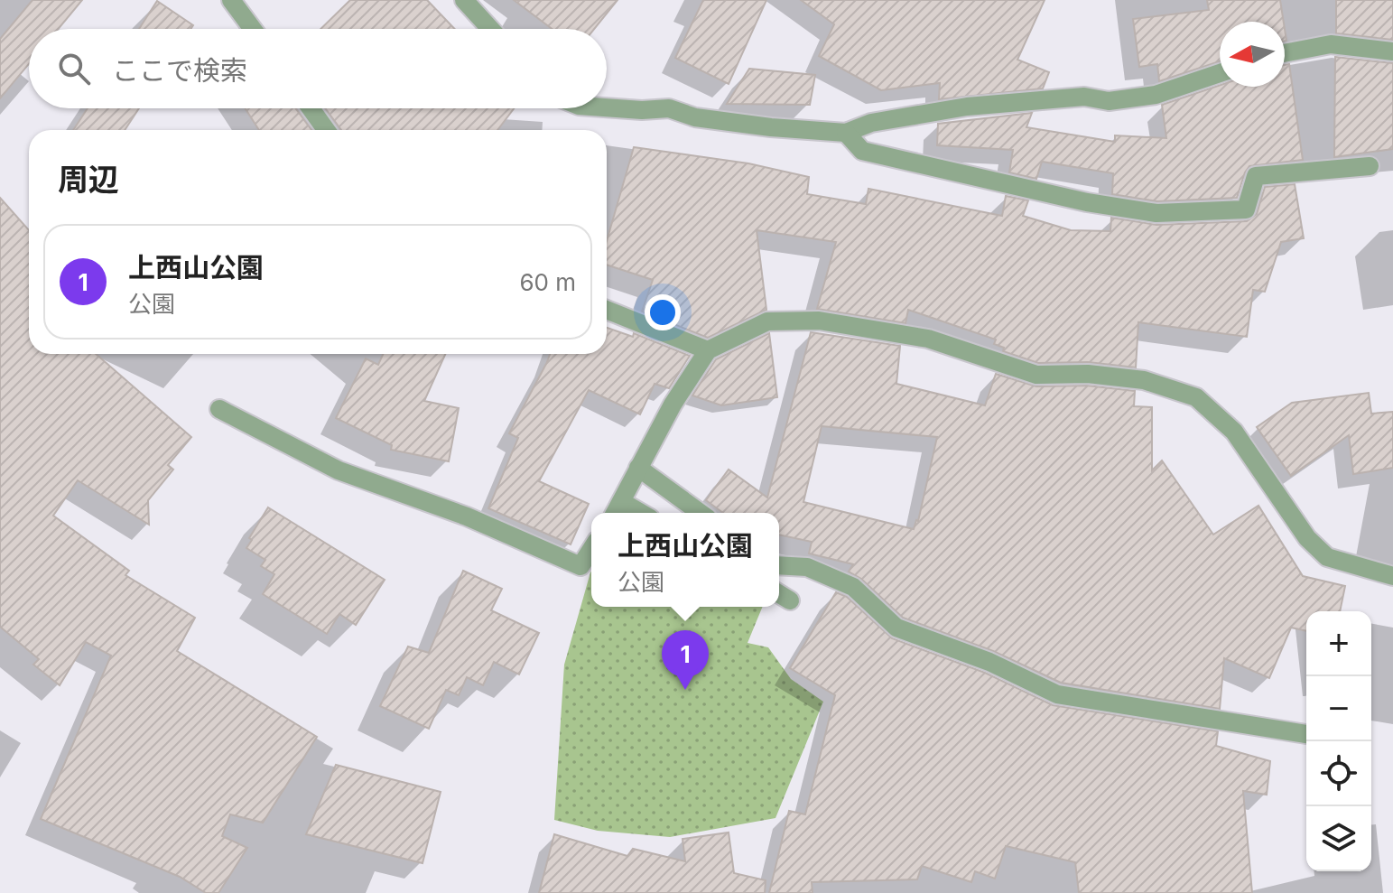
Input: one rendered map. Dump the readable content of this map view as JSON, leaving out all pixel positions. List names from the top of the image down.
{
  "north": "left",
  "page": {
    "search": "ここで検索",
    "heading": "周辺",
    "list": [
      {
        "mark": "1",
        "name": "上西山公園",
        "note": "公園",
        "value": "60 m"
      }
    ],
    "popup": ["上西山公園", "公園"],
    "map_buttons": ["+", "−"],
    "pins": "1"
  }
}
